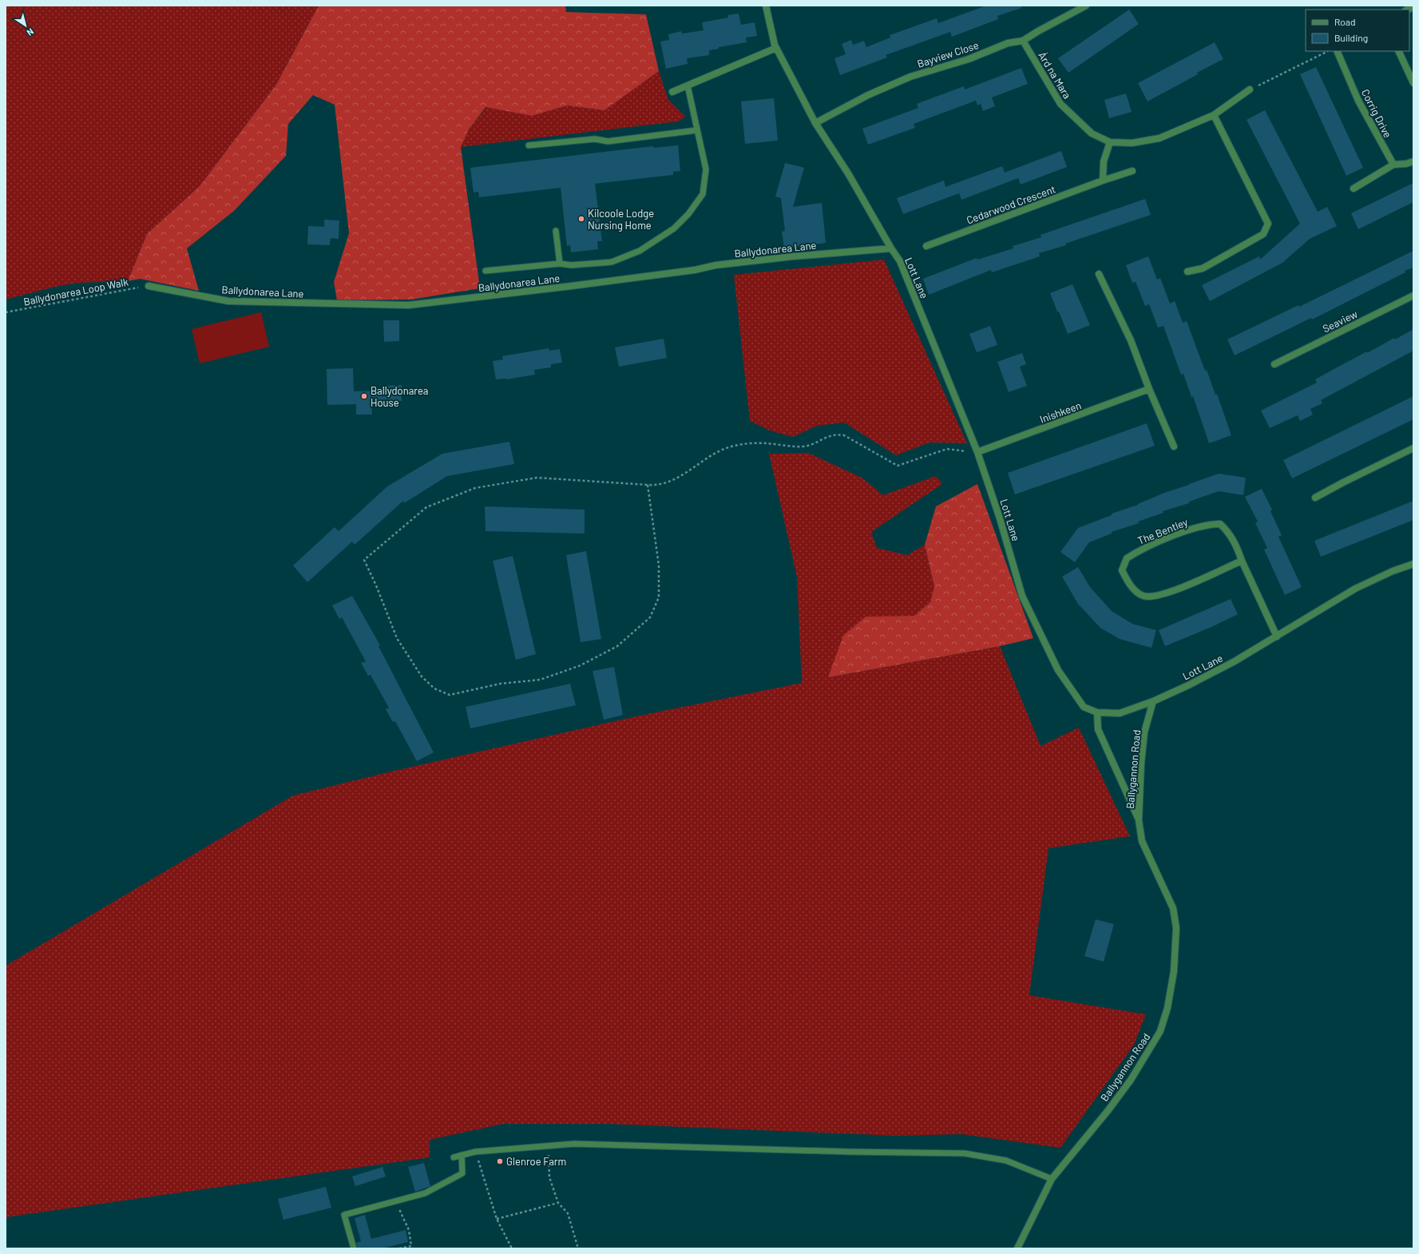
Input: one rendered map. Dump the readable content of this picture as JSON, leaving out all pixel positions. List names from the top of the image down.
{
  "streets": {
    "street": [
      "Bayview Close",
      "Árd na Mara",
      "Corrig Drive",
      "Cedarwood Crescent",
      "Ballydonarea Lane",
      "Lott Lane",
      "Seaview",
      "Inishkeen",
      "The Bentley",
      "Ballygannon Road"
    ],
    "path": ["Ballydonarea Loop Walk"]
  },
  "crossings": [
    ["Bayview Close", "Árd na Mara"],
    ["Bayview Close", "Lott Lane"],
    ["Ballydonarea Lane", "Lott Lane"],
    ["Ballydonarea Lane", "Ballydonarea Loop Walk"],
    ["Lott Lane", "Inishkeen"],
    ["Lott Lane", "The Bentley"],
    ["Lott Lane", "Ballygannon Road"]
  ],
  "places": ["Kilcoole Lodge Nursing Home", "Ballydonarea House", "Glenroe Farm"],
  "legend": ["Road", "Building"],
  "north": "bottom right"
}
